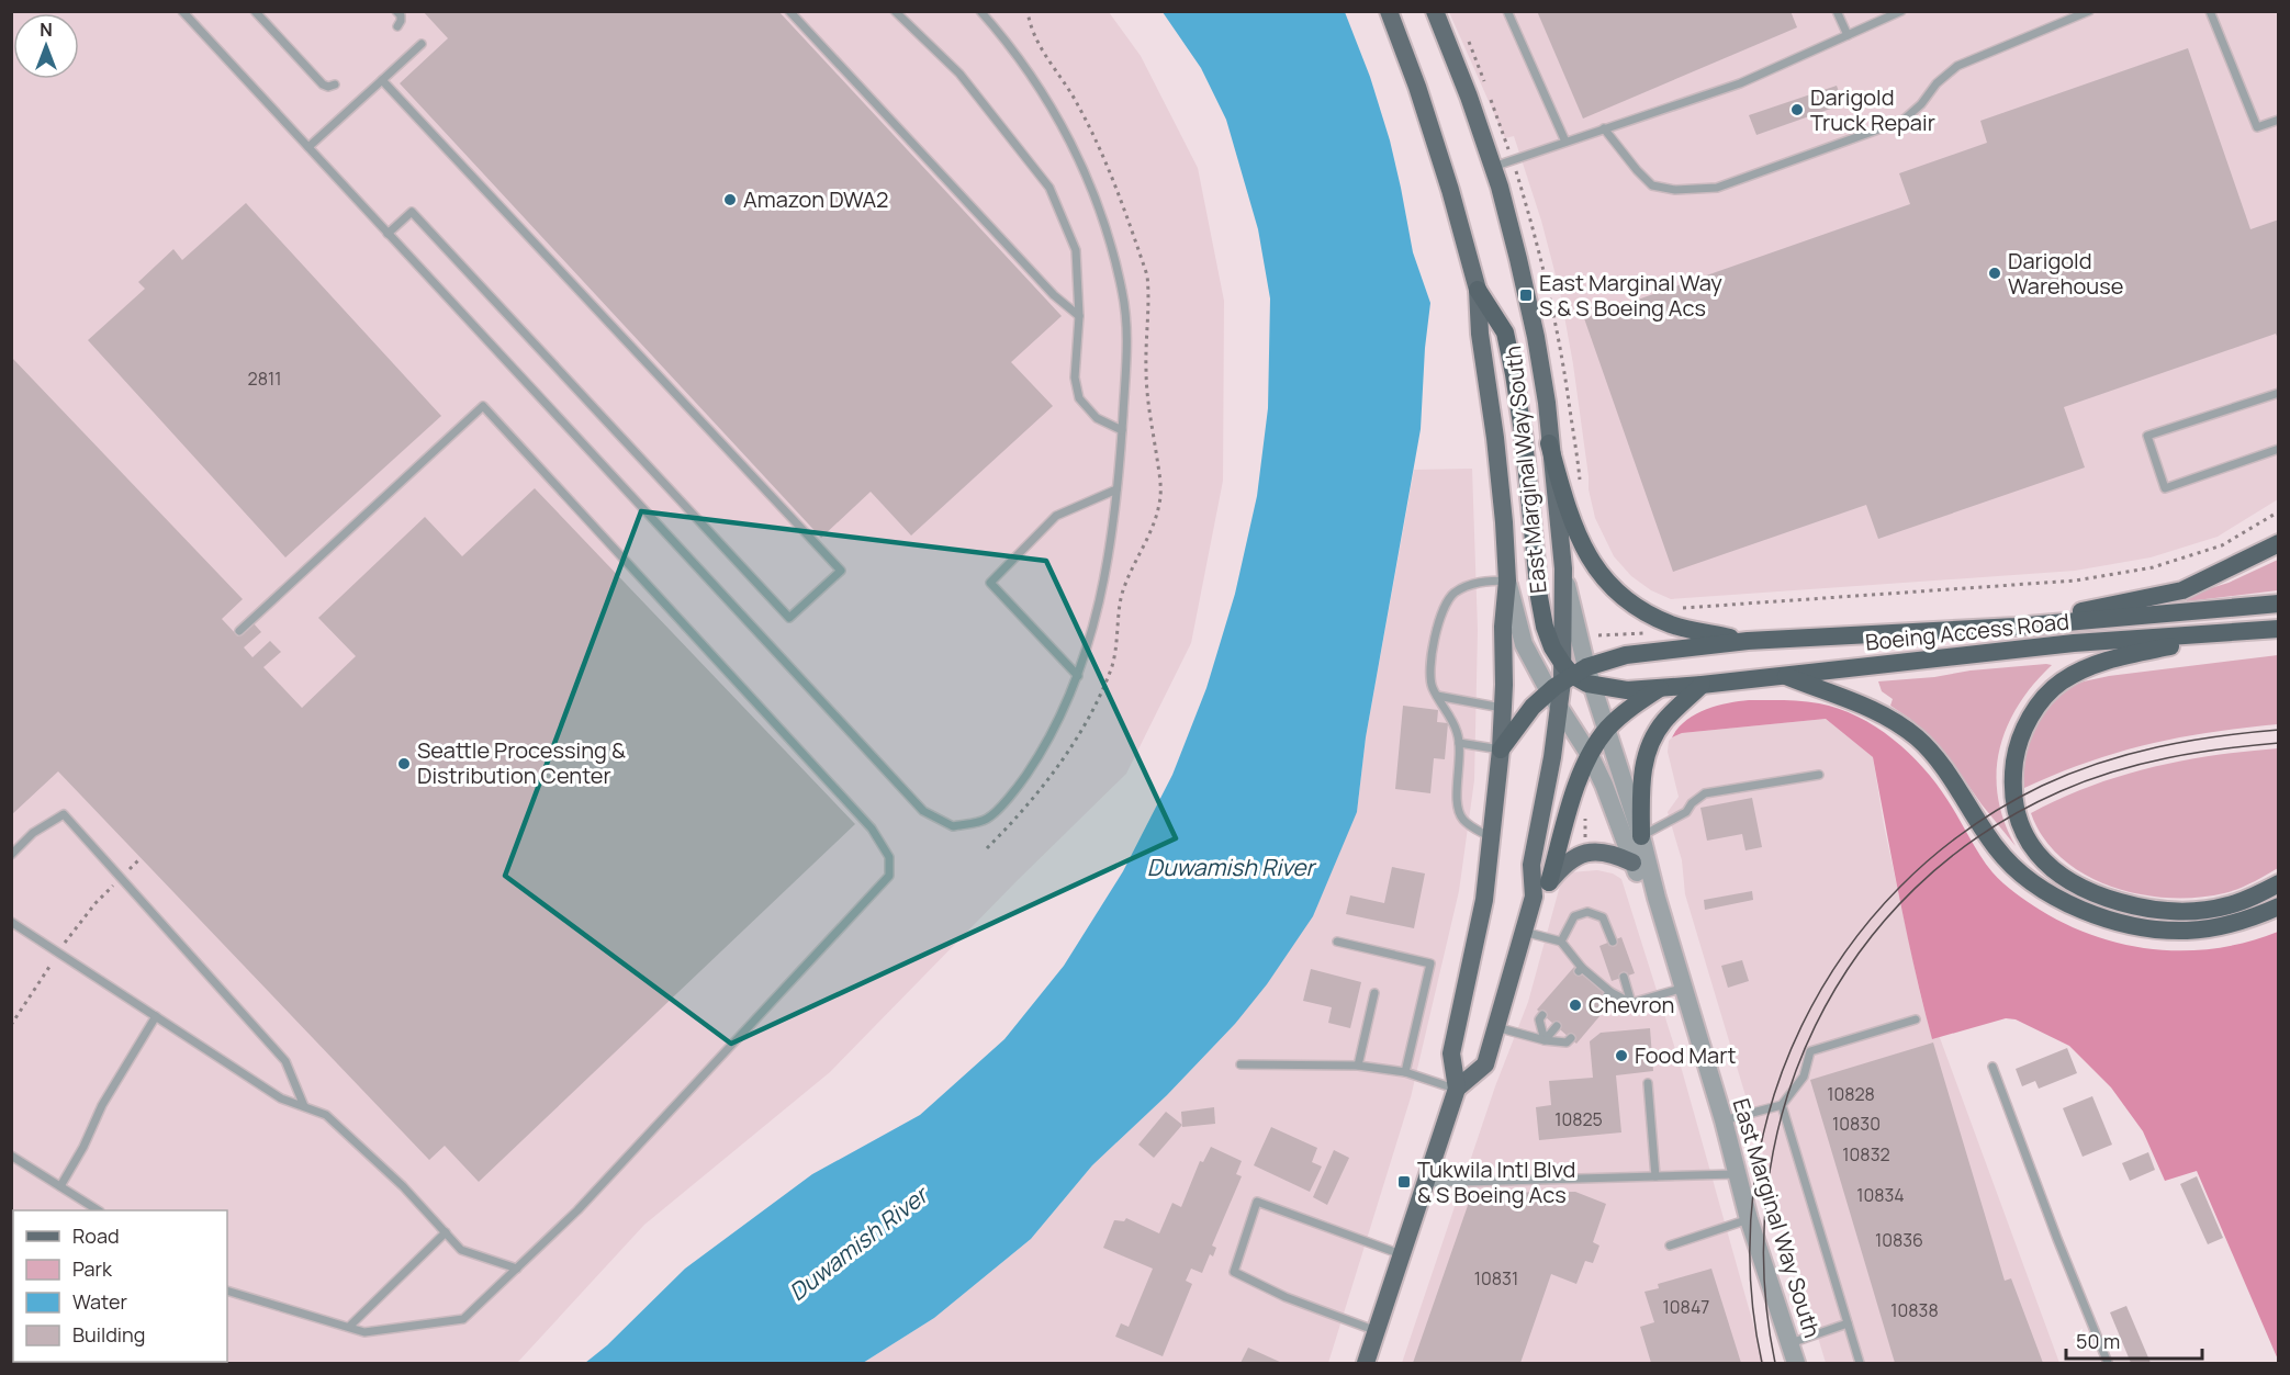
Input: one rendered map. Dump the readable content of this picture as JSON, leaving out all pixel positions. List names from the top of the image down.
{
  "streets": {
    "highway": ["Boeing Access Road"],
    "main road": ["East Marginal Way South"]
  },
  "crossings": [
    ["East Marginal Way South", "Boeing Access Road"]
  ],
  "water": ["Duwamish River"],
  "places": {
    "other": [
      "Darigold Truck Repair",
      "Amazon DWA2",
      "Darigold Warehouse",
      "Seattle Processing & Distribution Center",
      "Chevron",
      "Food Mart"
    ],
    "transit": ["East Marginal Way S & S Boeing Acs", "Tukwila Intl Blvd & S Boeing Acs"]
  },
  "house_numbers": [
    "2811",
    "10828",
    "10825",
    "10830",
    "10832",
    "10834",
    "10836",
    "10831",
    "10847",
    "10838"
  ],
  "legend": [
    "Road",
    "Park",
    "Water",
    "Building"
  ],
  "scale_bar": "50 m",
  "north": "top"
}
